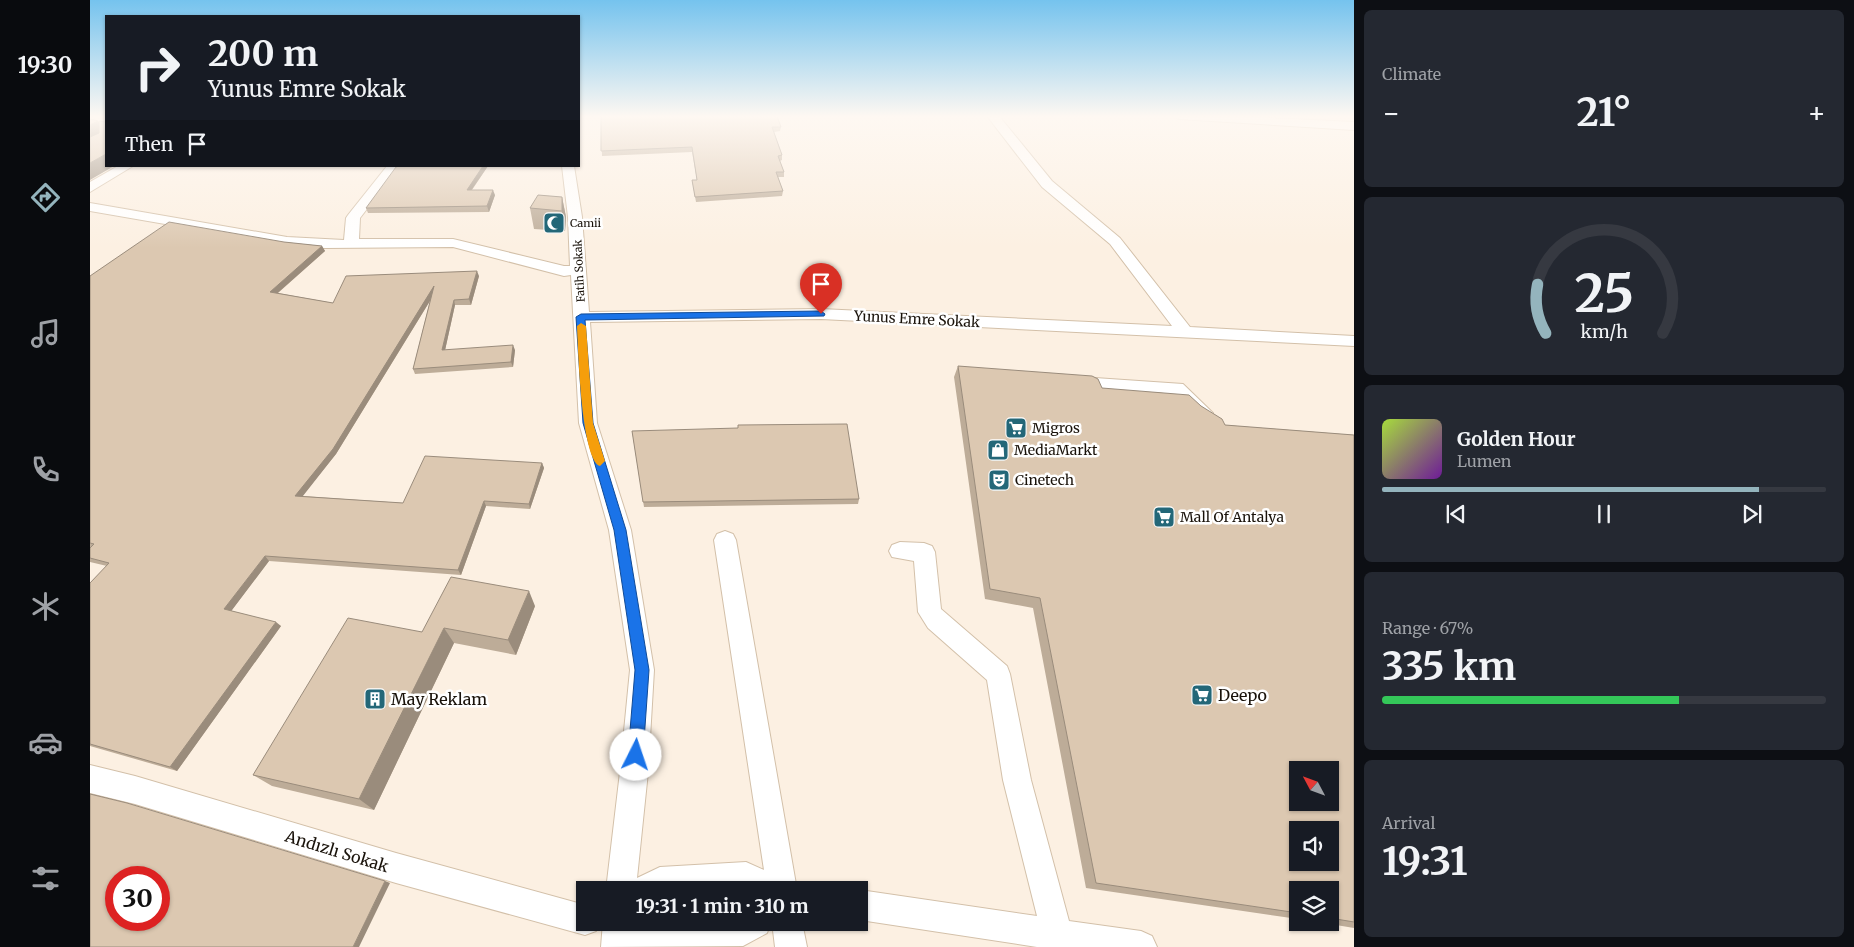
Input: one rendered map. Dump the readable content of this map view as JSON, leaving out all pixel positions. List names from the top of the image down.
{
  "streets": {
    "street": ["Fatih Sokak", "Yunus Emre Sokak", "Andızlı Sokak"]
  },
  "crossings": [
    ["Fatih Sokak", "Yunus Emre Sokak"]
  ],
  "places": {
    "mosque": ["Camii"],
    "supermarket": ["Migros", "Mall Of Antalya", "Deepo"],
    "shop": ["MediaMarkt"],
    "theatre": ["Cinetech"],
    "building": ["May Reklam"]
  },
  "north": "top left",
  "page": {
    "tabs": "19:30",
    "tile": [
      "Climate",
      ["Range · 67%", "335 km"],
      ["Arrival", "19:31"]
    ],
    "turn": ["200 m", "Yunus Emre Sokak"],
    "heat": ["−", "21°", "+"],
    "then": "Then",
    "song": ["Golden Hour", "Lumen"],
    "limit": "30",
    "trip": "19:31 · 1 min · 310 m",
    "gauge": ["25", "km/h"]
  }
}
